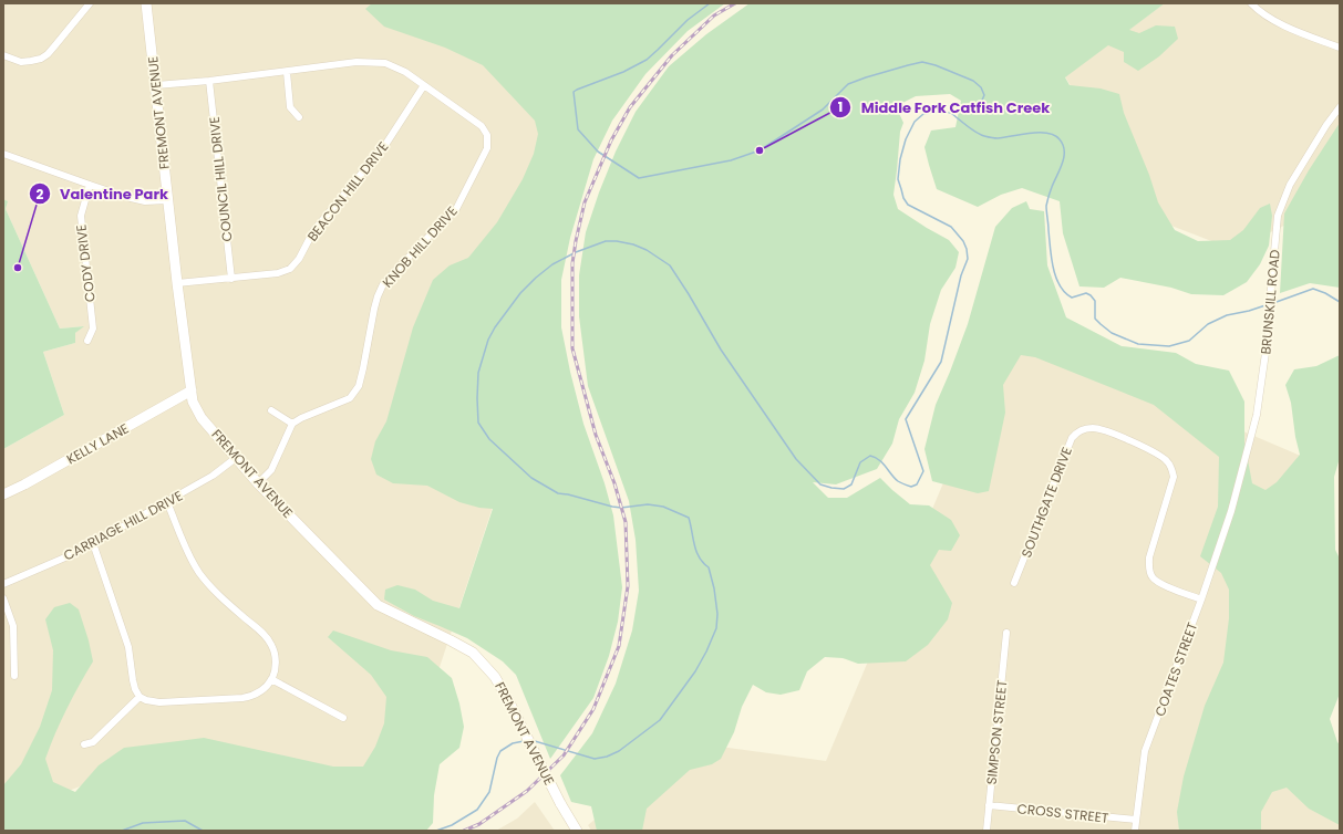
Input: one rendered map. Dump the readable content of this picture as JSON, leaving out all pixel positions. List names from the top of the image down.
{
  "streets": {
    "main road": ["FREMONT AVENUE", "KELLY LANE"],
    "street": [
      "COUNCIL HILL DRIVE",
      "BEACON HILL DRIVE",
      "KNOB HILL DRIVE",
      "CODY DRIVE",
      "BRUNSKILL ROAD",
      "SOUTHGATE DRIVE",
      "CARRIAGE HILL DRIVE",
      "COATES STREET",
      "SIMPSON STREET",
      "CROSS STREET"
    ]
  },
  "crossings": [
    ["FREMONT AVENUE", "BEACON HILL DRIVE"],
    ["FREMONT AVENUE", "KNOB HILL DRIVE"],
    ["FREMONT AVENUE", "KELLY LANE"],
    ["FREMONT AVENUE", "CARRIAGE HILL DRIVE"],
    ["COUNCIL HILL DRIVE", "BEACON HILL DRIVE"],
    ["COUNCIL HILL DRIVE", "KNOB HILL DRIVE"],
    ["BEACON HILL DRIVE", "KNOB HILL DRIVE"],
    ["BRUNSKILL ROAD", "COATES STREET"],
    ["SOUTHGATE DRIVE", "COATES STREET"],
    ["COATES STREET", "CROSS STREET"],
    ["SIMPSON STREET", "CROSS STREET"]
  ],
  "places": ["Middle Fork Catfish Creek", "Valentine Park"]
}
